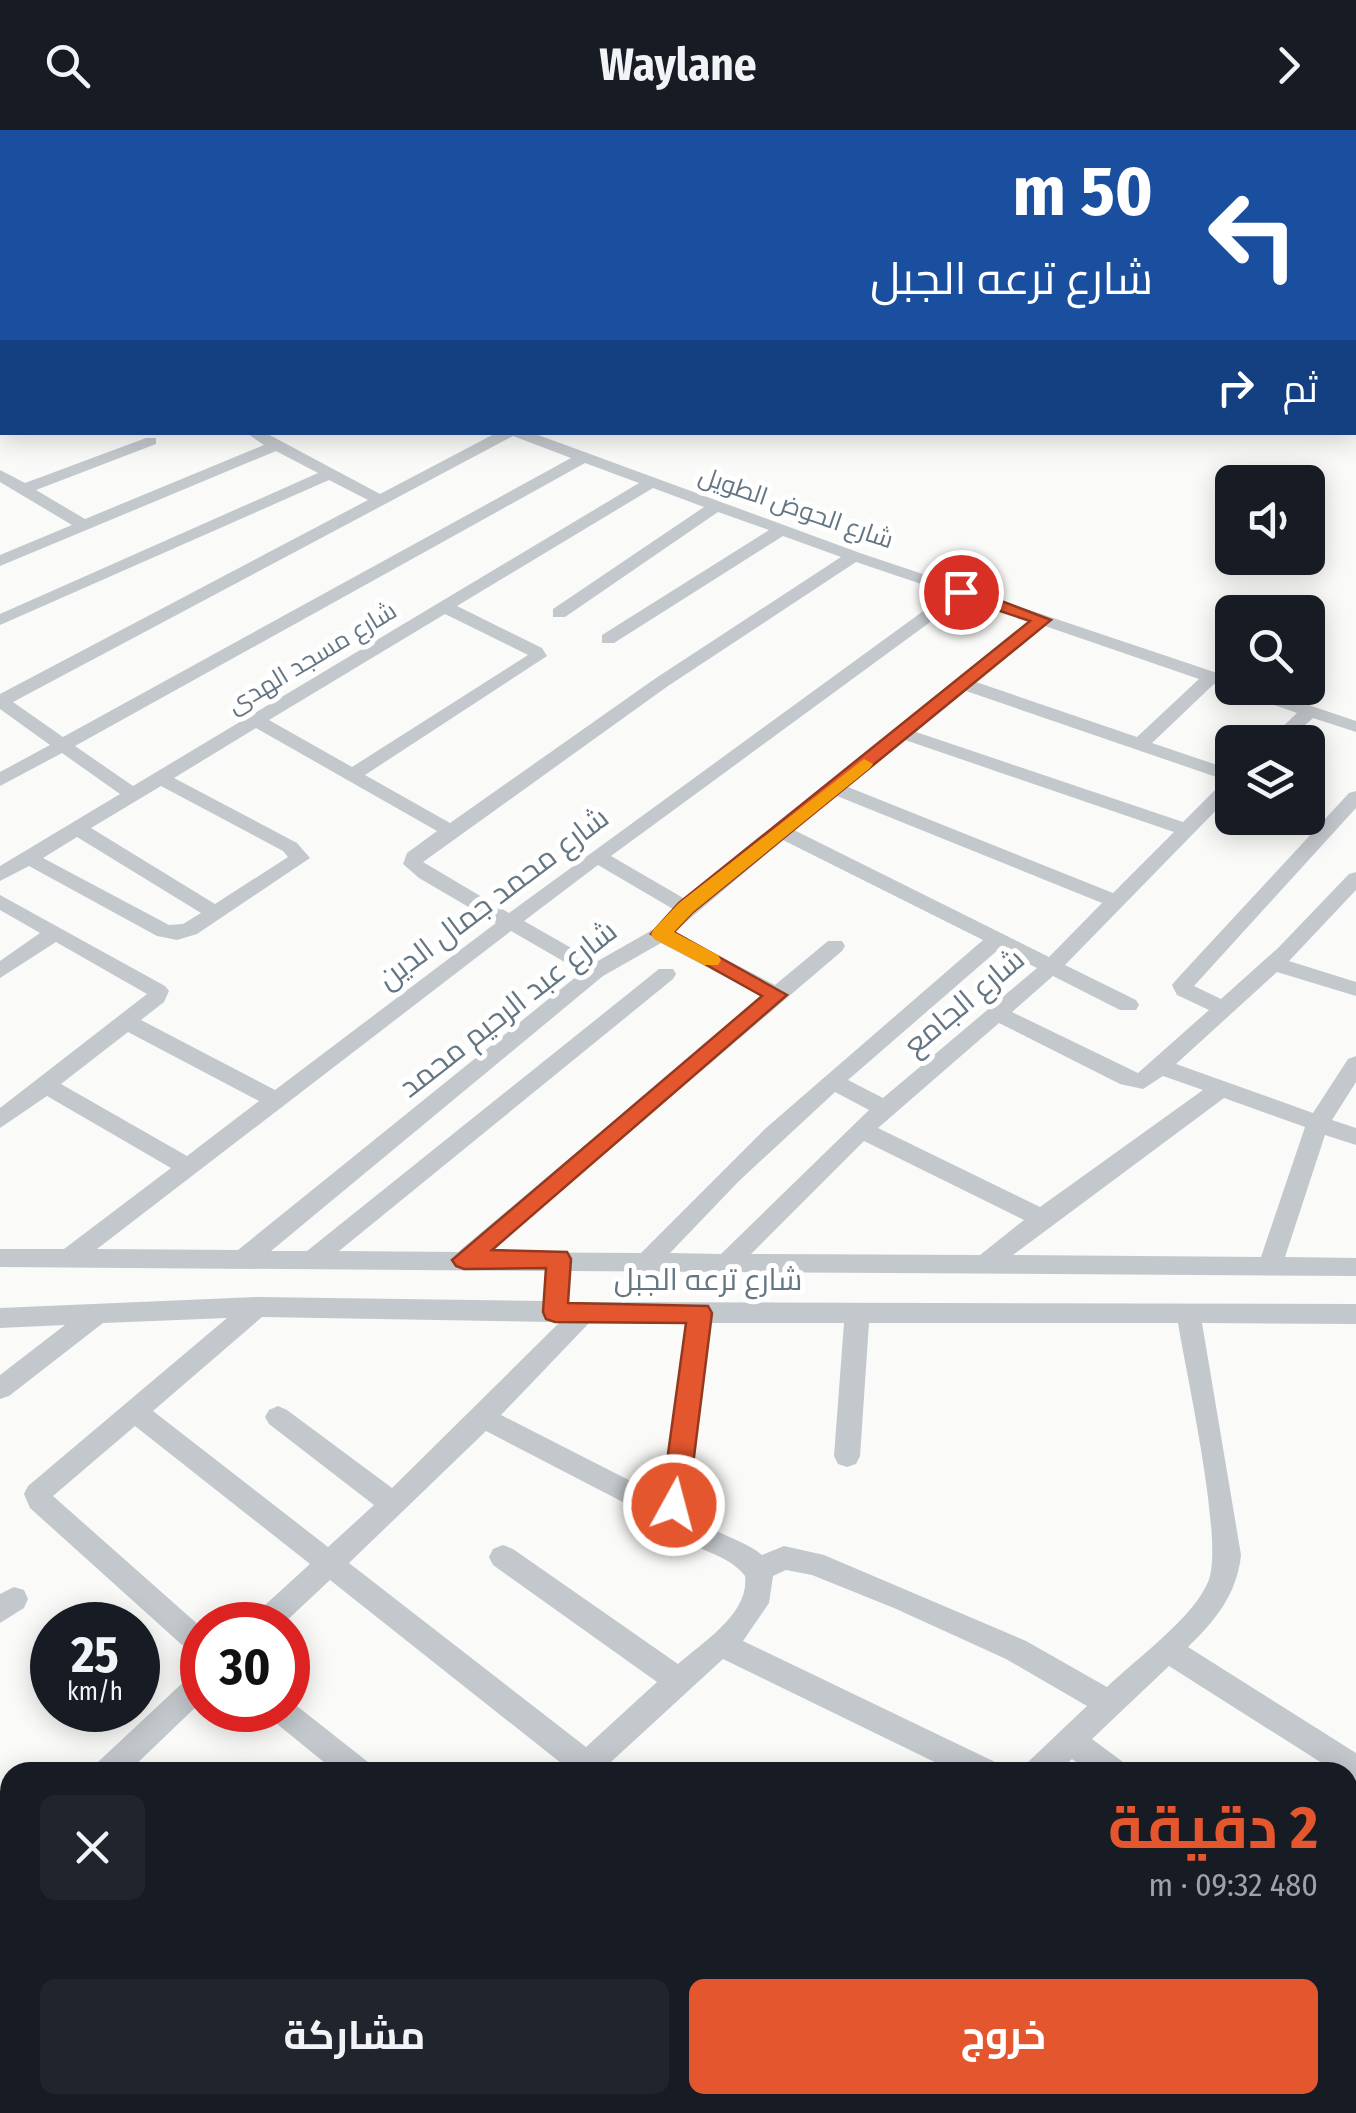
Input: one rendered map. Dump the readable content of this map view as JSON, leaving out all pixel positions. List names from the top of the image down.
{
  "streets": {
    "street": [
      "شارع الحوض الطويل",
      "شارع مسجد الهدى",
      "شارع محمد جمال الدين",
      "شارع الجامع",
      "شارع عبد الرحيم محمد",
      "شارع ترعه الجبل"
    ]
  },
  "crossings": [
    ["شارع الحوض الطويل", "شارع مسجد الهدى"],
    ["شارع الحوض الطويل", "شارع محمد جمال الدين"],
    ["شارع الحوض الطويل", "شارع عبد الرحيم محمد"],
    ["شارع محمد جمال الدين", "شارع ترعه الجبل"],
    ["شارع الجامع", "شارع ترعه الجبل"],
    ["شارع عبد الرحيم محمد", "شارع ترعه الجبل"]
  ],
  "page": {
    "header": "Waylane",
    "turn": ["50 m", "شارع ترعه الجبل"],
    "then": "ثم",
    "speed": "25 km/h",
    "limit": "30",
    "heading": ["2 دقيقة", "480 m · 09:32"],
    "buttons": ["خروج", "مشاركة"]
  }
}
